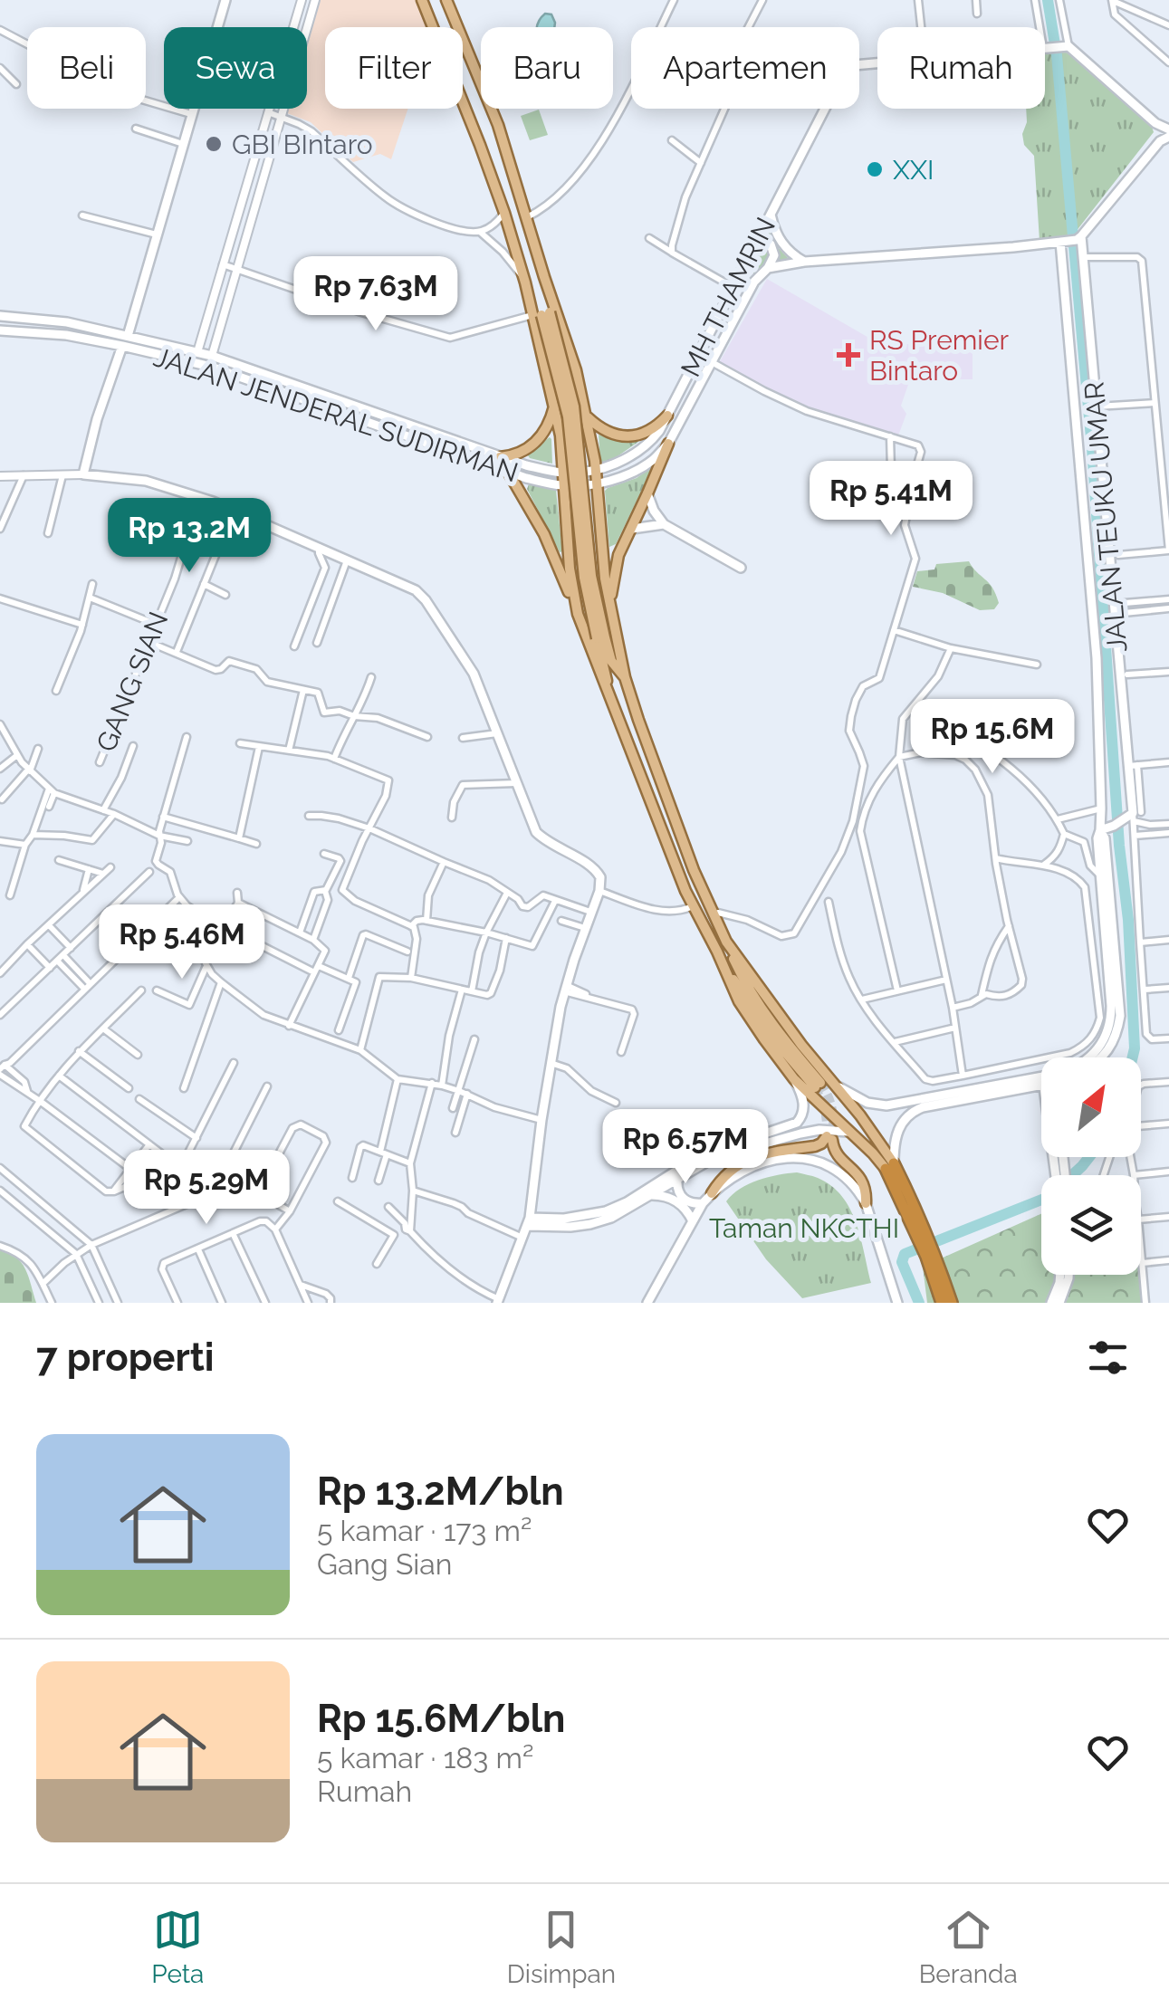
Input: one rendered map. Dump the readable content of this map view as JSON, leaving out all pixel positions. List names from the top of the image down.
{
  "streets": {
    "main road": ["MH THAMRIN", "JALAN JENDERAL SUDIRMAN", "JALAN TEUKU UMAR"],
    "street": ["GANG SIAN"]
  },
  "crossings": [
    ["MH THAMRIN", "JALAN JENDERAL SUDIRMAN"]
  ],
  "parks": ["Taman NKCTHI"],
  "places": {
    "other": ["GBI BIntaro", "XXI"],
    "health": ["RS Premier Bintaro"]
  },
  "north": "top right",
  "page": {
    "chip": [
      "Beli",
      "Sewa",
      "Filter",
      "Baru",
      "Apartemen",
      "Rumah"
    ],
    "price": [
      "Rp 7.63M",
      "Rp 5.41M",
      "Rp 13.2M",
      "Rp 15.6M",
      "Rp 5.46M",
      "Rp 6.57M",
      "Rp 5.29M"
    ],
    "heading": "7 properti",
    "list": [
      {
        "name": "Rp 13.2M/bln",
        "note": "5 kamar · 173 m² · Gang Sian"
      },
      {
        "name": "Rp 15.6M/bln",
        "note": "5 kamar · 183 m² · Rumah"
      }
    ],
    "tabs": ["Peta", "Disimpan", "Beranda"]
  }
}
